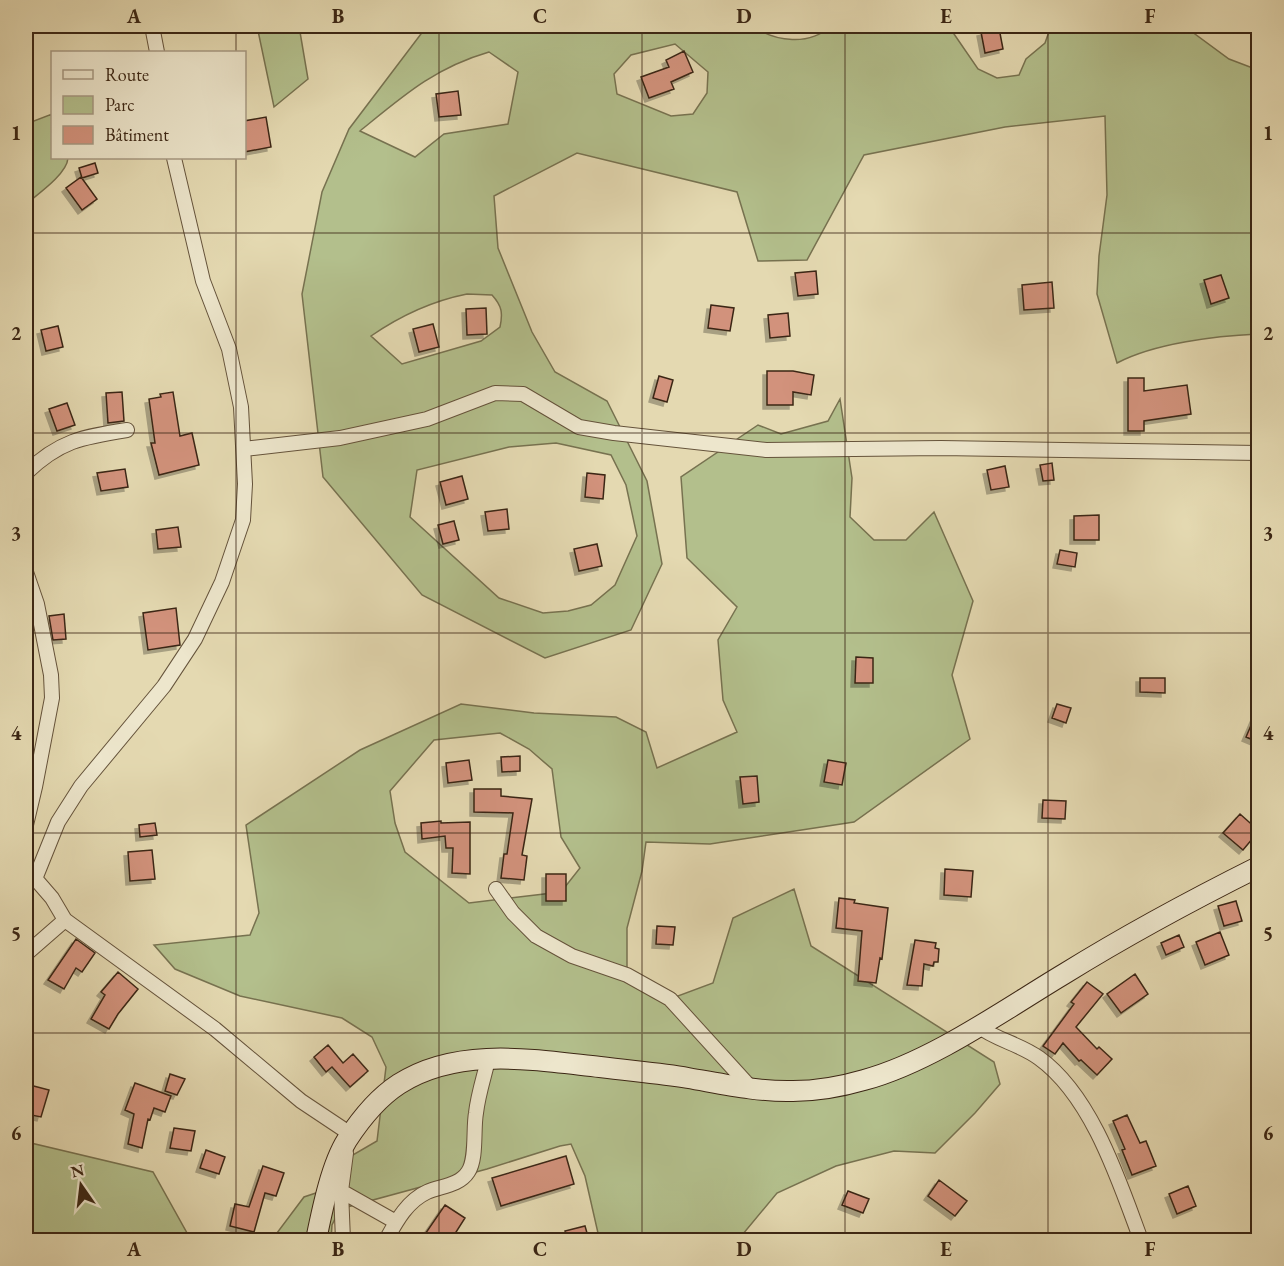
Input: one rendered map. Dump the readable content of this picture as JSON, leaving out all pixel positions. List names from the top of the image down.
{
  "legend": ["Route", "Parc", "Bâtiment"],
  "north": "top",
  "grid": {
    "columns": [
      "A",
      "B",
      "C",
      "D",
      "E",
      "F"
    ],
    "rows": [
      "1",
      "2",
      "3",
      "4",
      "5",
      "6"
    ]
  }
}
